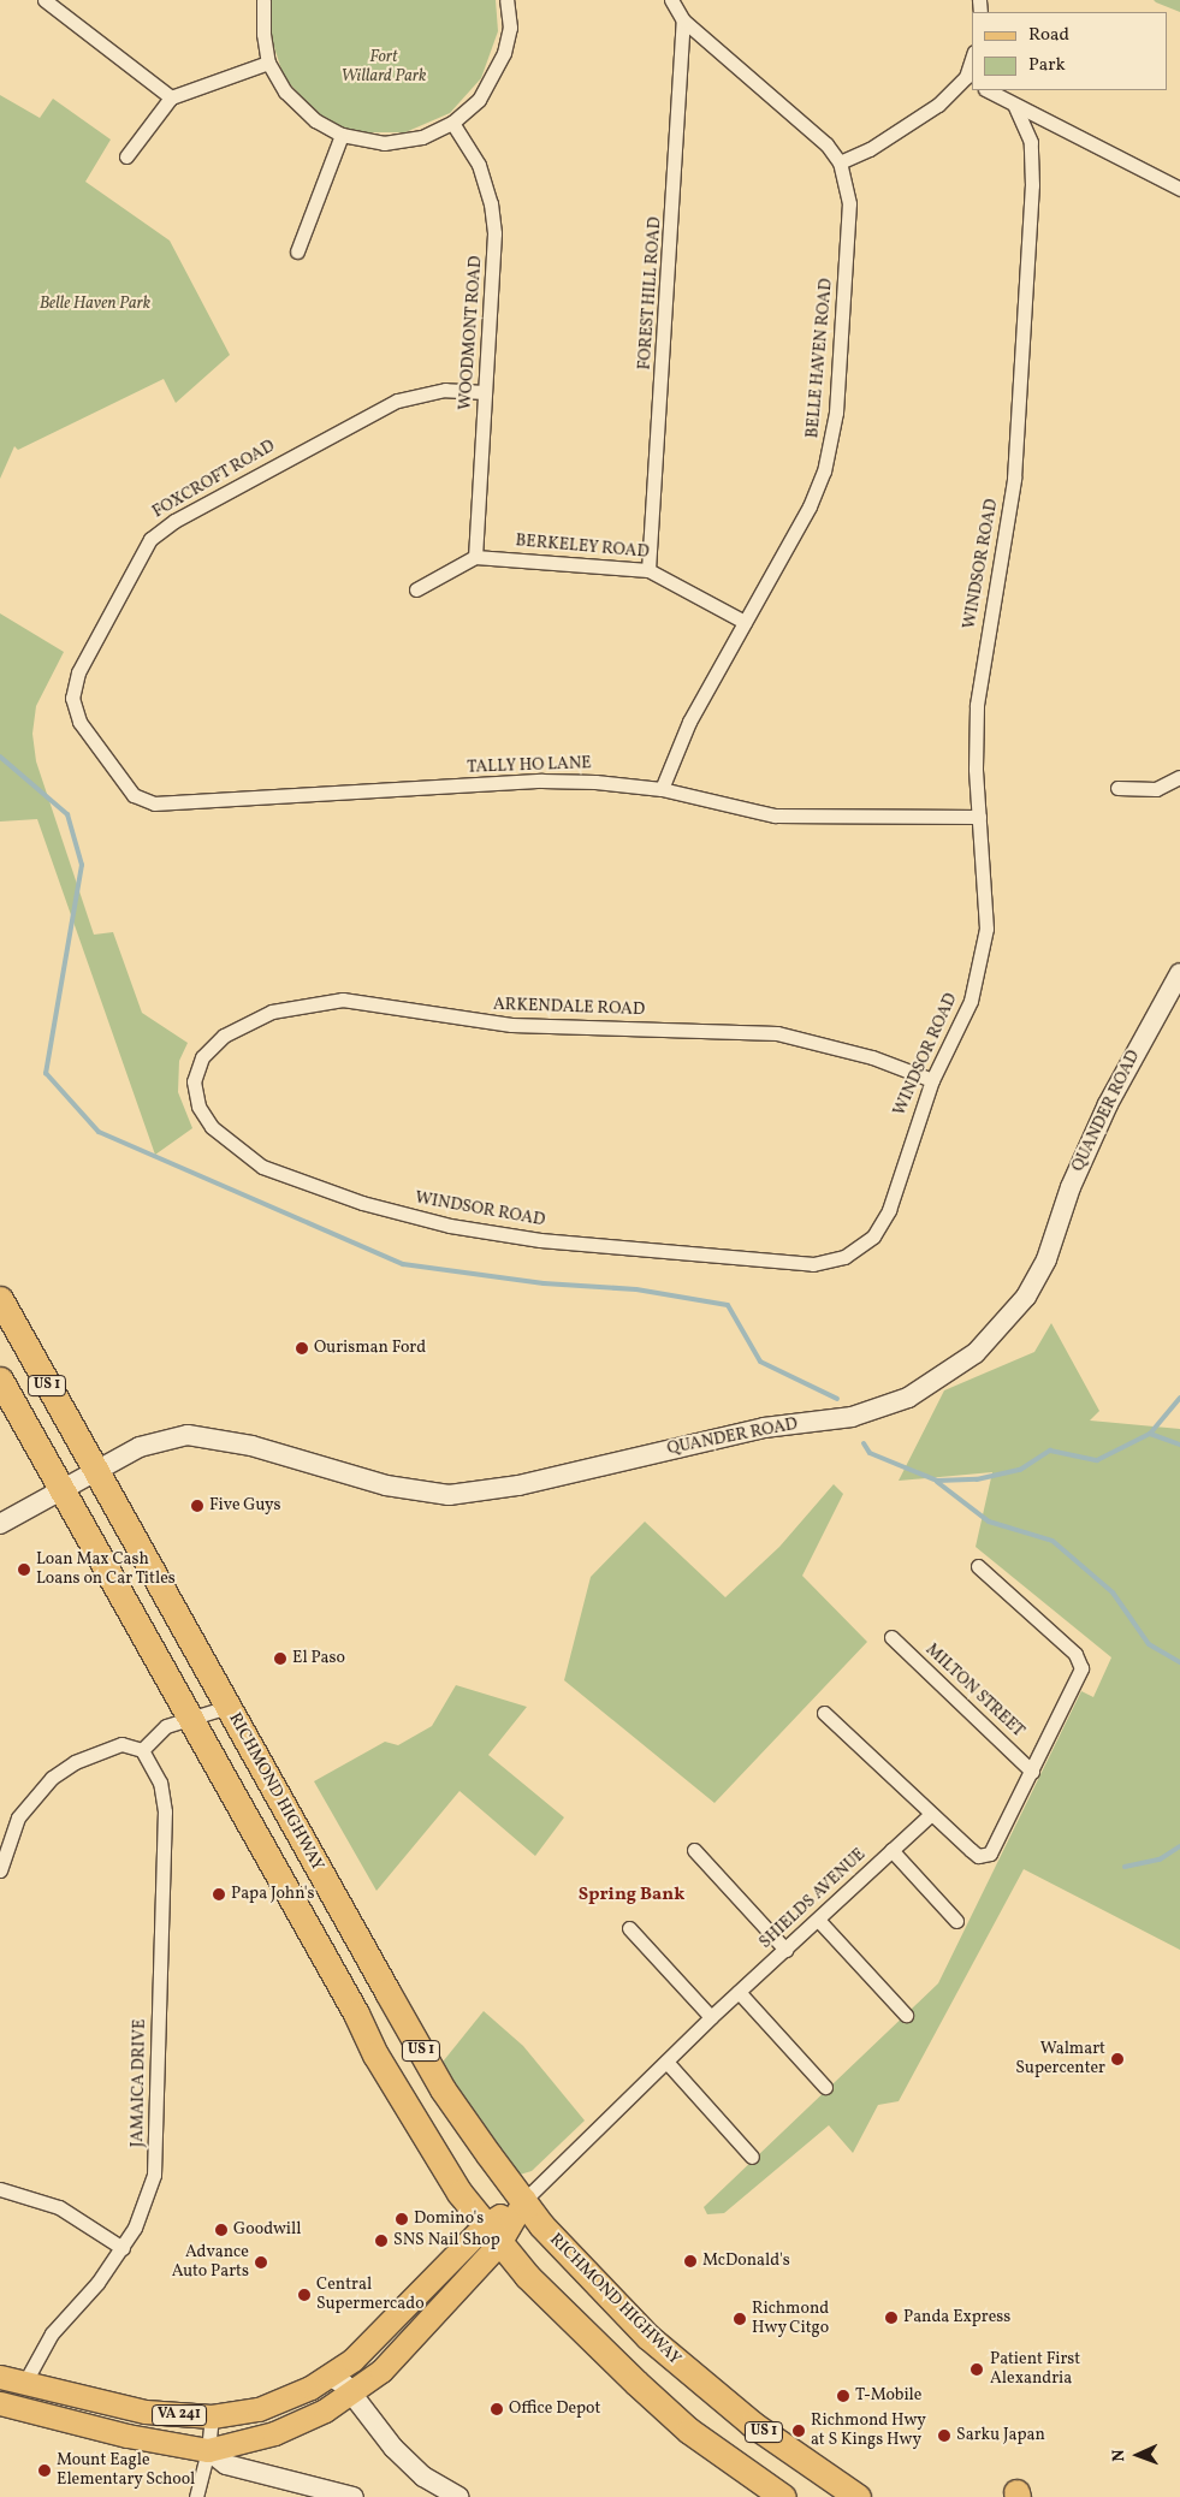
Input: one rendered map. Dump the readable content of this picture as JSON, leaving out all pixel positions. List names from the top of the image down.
{
  "streets": {
    "highway": ["US 1", "RICHMOND HIGHWAY"],
    "main road": ["VA 241"],
    "street": [
      "FOREST HILL ROAD",
      "WOODMONT ROAD",
      "BELLE HAVEN ROAD",
      "FOXCROFT ROAD",
      "BERKELEY ROAD",
      "WINDSOR ROAD",
      "TALLY HO LANE",
      "ARKENDALE ROAD",
      "QUANDER ROAD",
      "MILTON STREET",
      "SHIELDS AVENUE",
      "JAMAICA DRIVE"
    ]
  },
  "crossings": [
    ["FOREST HILL ROAD", "BELLE HAVEN ROAD"],
    ["FOREST HILL ROAD", "BERKELEY ROAD"],
    ["WOODMONT ROAD", "FOXCROFT ROAD"],
    ["WOODMONT ROAD", "BERKELEY ROAD"],
    ["BELLE HAVEN ROAD", "BERKELEY ROAD"],
    ["BELLE HAVEN ROAD", "TALLY HO LANE"],
    ["FOXCROFT ROAD", "TALLY HO LANE"],
    ["WINDSOR ROAD", "TALLY HO LANE"],
    ["WINDSOR ROAD", "ARKENDALE ROAD"],
    ["QUANDER ROAD", "US 1"],
    ["QUANDER ROAD", "RICHMOND HIGHWAY"],
    ["US 1", "VA 241"],
    ["RICHMOND HIGHWAY", "SHIELDS AVENUE"],
    ["RICHMOND HIGHWAY", "VA 241"],
    ["SHIELDS AVENUE", "VA 241"],
    ["JAMAICA DRIVE", "VA 241"]
  ],
  "districts": ["Spring Bank"],
  "parks": ["Fort Willard Park", "Belle Haven Park"],
  "places": [
    "Ourisman Ford",
    "Five Guys",
    "Loan Max Cash Loans on Car Titles",
    "El Paso",
    "Papa John's",
    "Walmart Supercenter",
    "Domino's",
    "Goodwill",
    "SNS Nail Shop",
    "McDonald's",
    "Advance Auto Parts",
    "Central Supermercado",
    "Panda Express",
    "Richmond Hwy Citgo",
    "Patient First Alexandria",
    "T-Mobile",
    "Office Depot",
    "Richmond Hwy at S Kings Hwy",
    "Sarku Japan",
    "Mount Eagle Elementary School"
  ],
  "legend": ["Road", "Park"],
  "north": "left"
}
